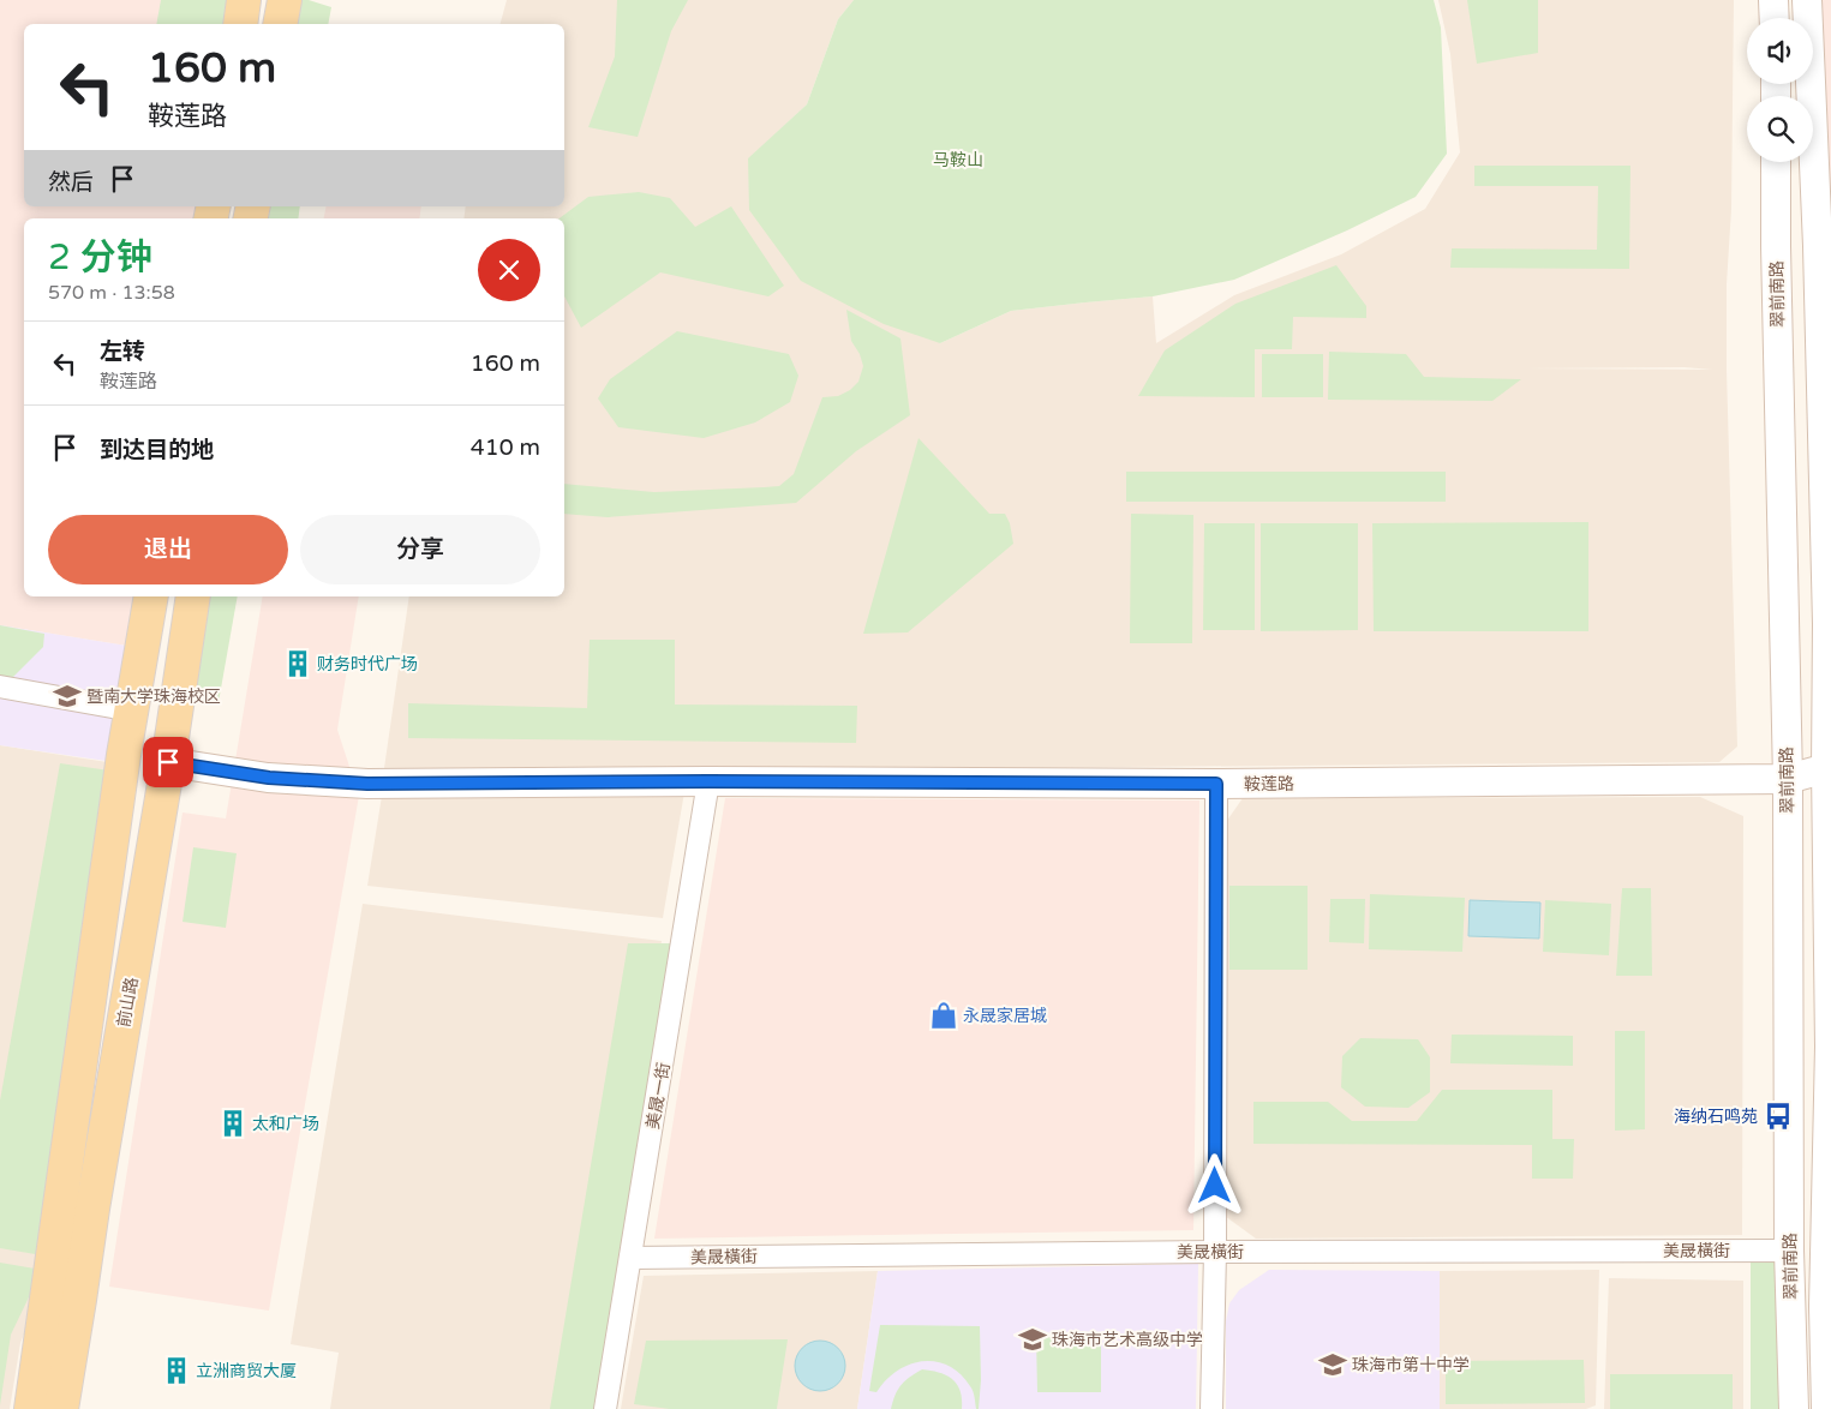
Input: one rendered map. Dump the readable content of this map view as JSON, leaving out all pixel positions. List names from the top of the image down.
{
  "streets": {
    "main road": ["翠前南路", "鞍莲路", "前山路"],
    "street": ["美晟一街", "美晟橫街"]
  },
  "crossings": [
    ["翠前南路", "鞍莲路"],
    ["翠前南路", "美晟橫街"],
    ["鞍莲路", "前山路"],
    ["鞍莲路", "美晟一街"],
    ["美晟一街", "美晟橫街"]
  ],
  "parks": ["马鞍山"],
  "places": {
    "building": ["财务时代广场", "太和广场", "立洲商贸大厦"],
    "school or university": ["暨南大学珠海校区", "珠海市艺术高级中学", "珠海市第十中学"],
    "shop": ["永晟家居城"],
    "bus stop": ["海纳石鸣苑"]
  },
  "page": {
    "turn": ["160 m", "鞍莲路"],
    "then": "然后",
    "heading": ["2 分钟", "570 m · 13:58"],
    "list": [
      {
        "name": "左转",
        "note": "鞍莲路",
        "value": "160 m"
      },
      {
        "name": "到达目的地",
        "value": "410 m"
      }
    ],
    "buttons": ["退出", "分享"]
  }
}
